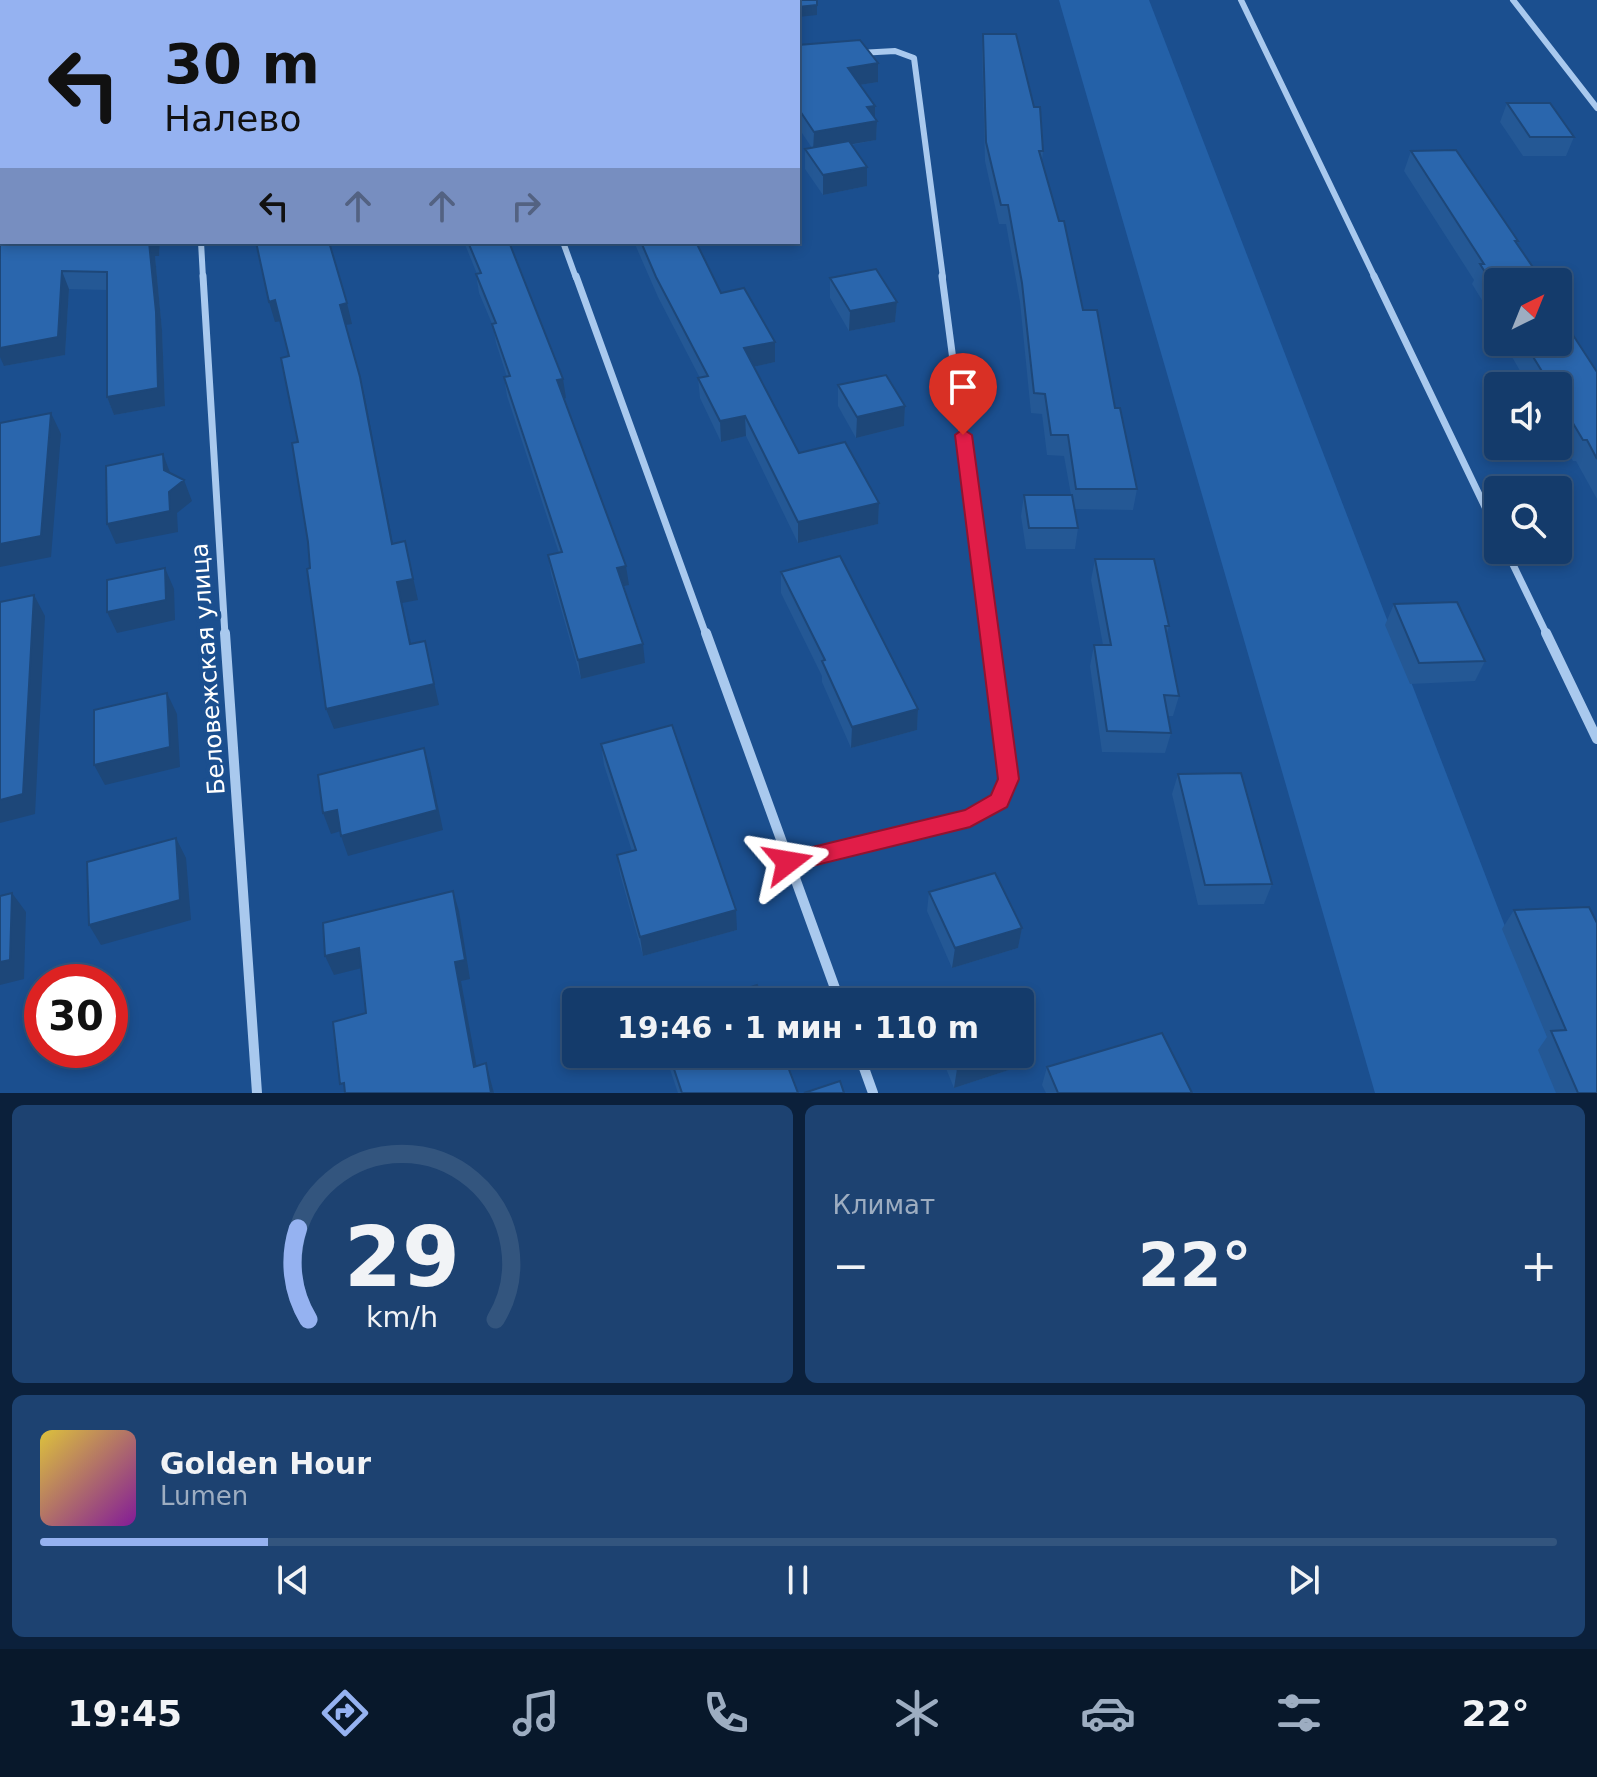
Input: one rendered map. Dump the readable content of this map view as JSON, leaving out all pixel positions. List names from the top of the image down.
{
  "streets": {
    "street": ["Беловежская улица"]
  },
  "north": "top right",
  "page": {
    "turn": ["30 m", "Налево"],
    "limit": "30",
    "trip": "19:46 · 1 мин · 110 m",
    "tile": "Климат",
    "heat": ["−", "22°", "+"],
    "song": ["Golden Hour", "Lumen"],
    "tabs": ["19:45", "22°"],
    "gauge": ["29", "km/h"]
  }
}
